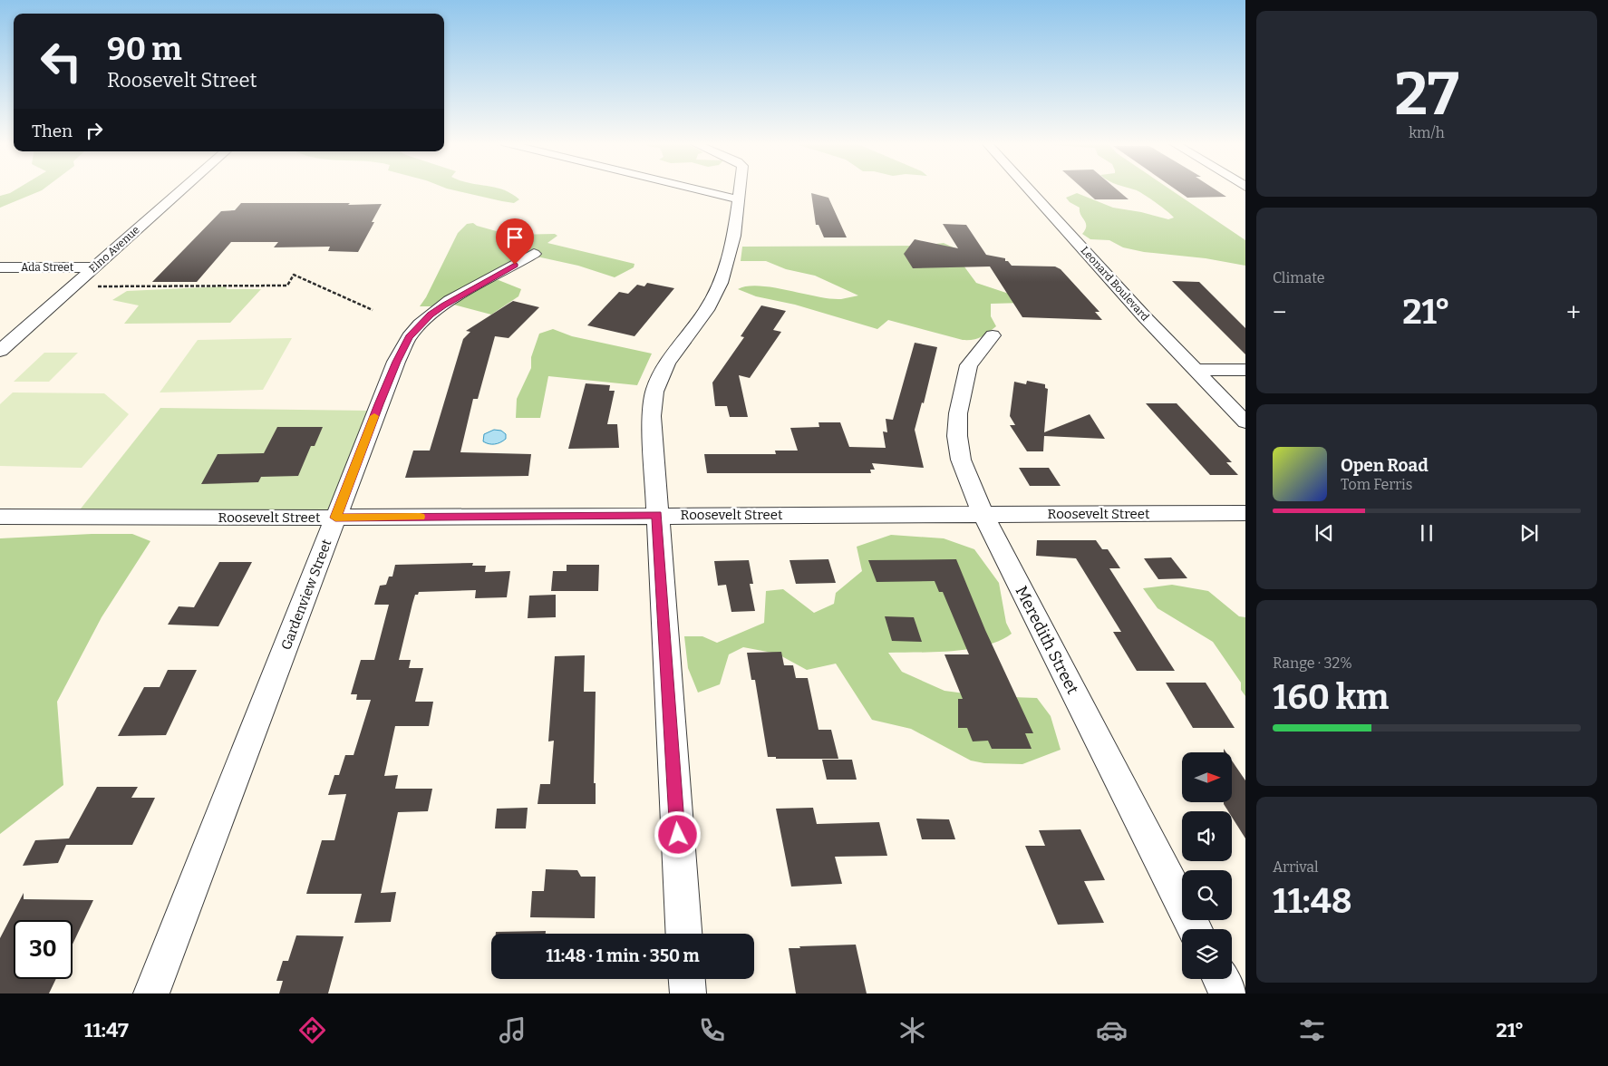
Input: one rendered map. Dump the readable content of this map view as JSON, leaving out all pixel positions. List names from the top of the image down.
{
  "streets": {
    "street": [
      "Elno Avenue",
      "Ada Street",
      "Leonard Boulevard",
      "Roosevelt Street",
      "Gardenview Street",
      "Meredith Street"
    ]
  },
  "crossings": [
    ["Elno Avenue", "Ada Street"],
    ["Roosevelt Street", "Gardenview Street"],
    ["Roosevelt Street", "Meredith Street"]
  ],
  "north": "right",
  "page": {
    "tile": [
      ["27", "km/h"],
      "Climate",
      ["Range · 32%", "160 km"],
      ["Arrival", "11:48"]
    ],
    "turn": ["90 m", "Roosevelt Street"],
    "then": "Then",
    "heat": ["−", "21°", "+"],
    "song": ["Open Road", "Tom Ferris"],
    "limit": "30",
    "trip": "11:48 · 1 min · 350 m",
    "tabs": ["11:47", "21°"]
  }
}
